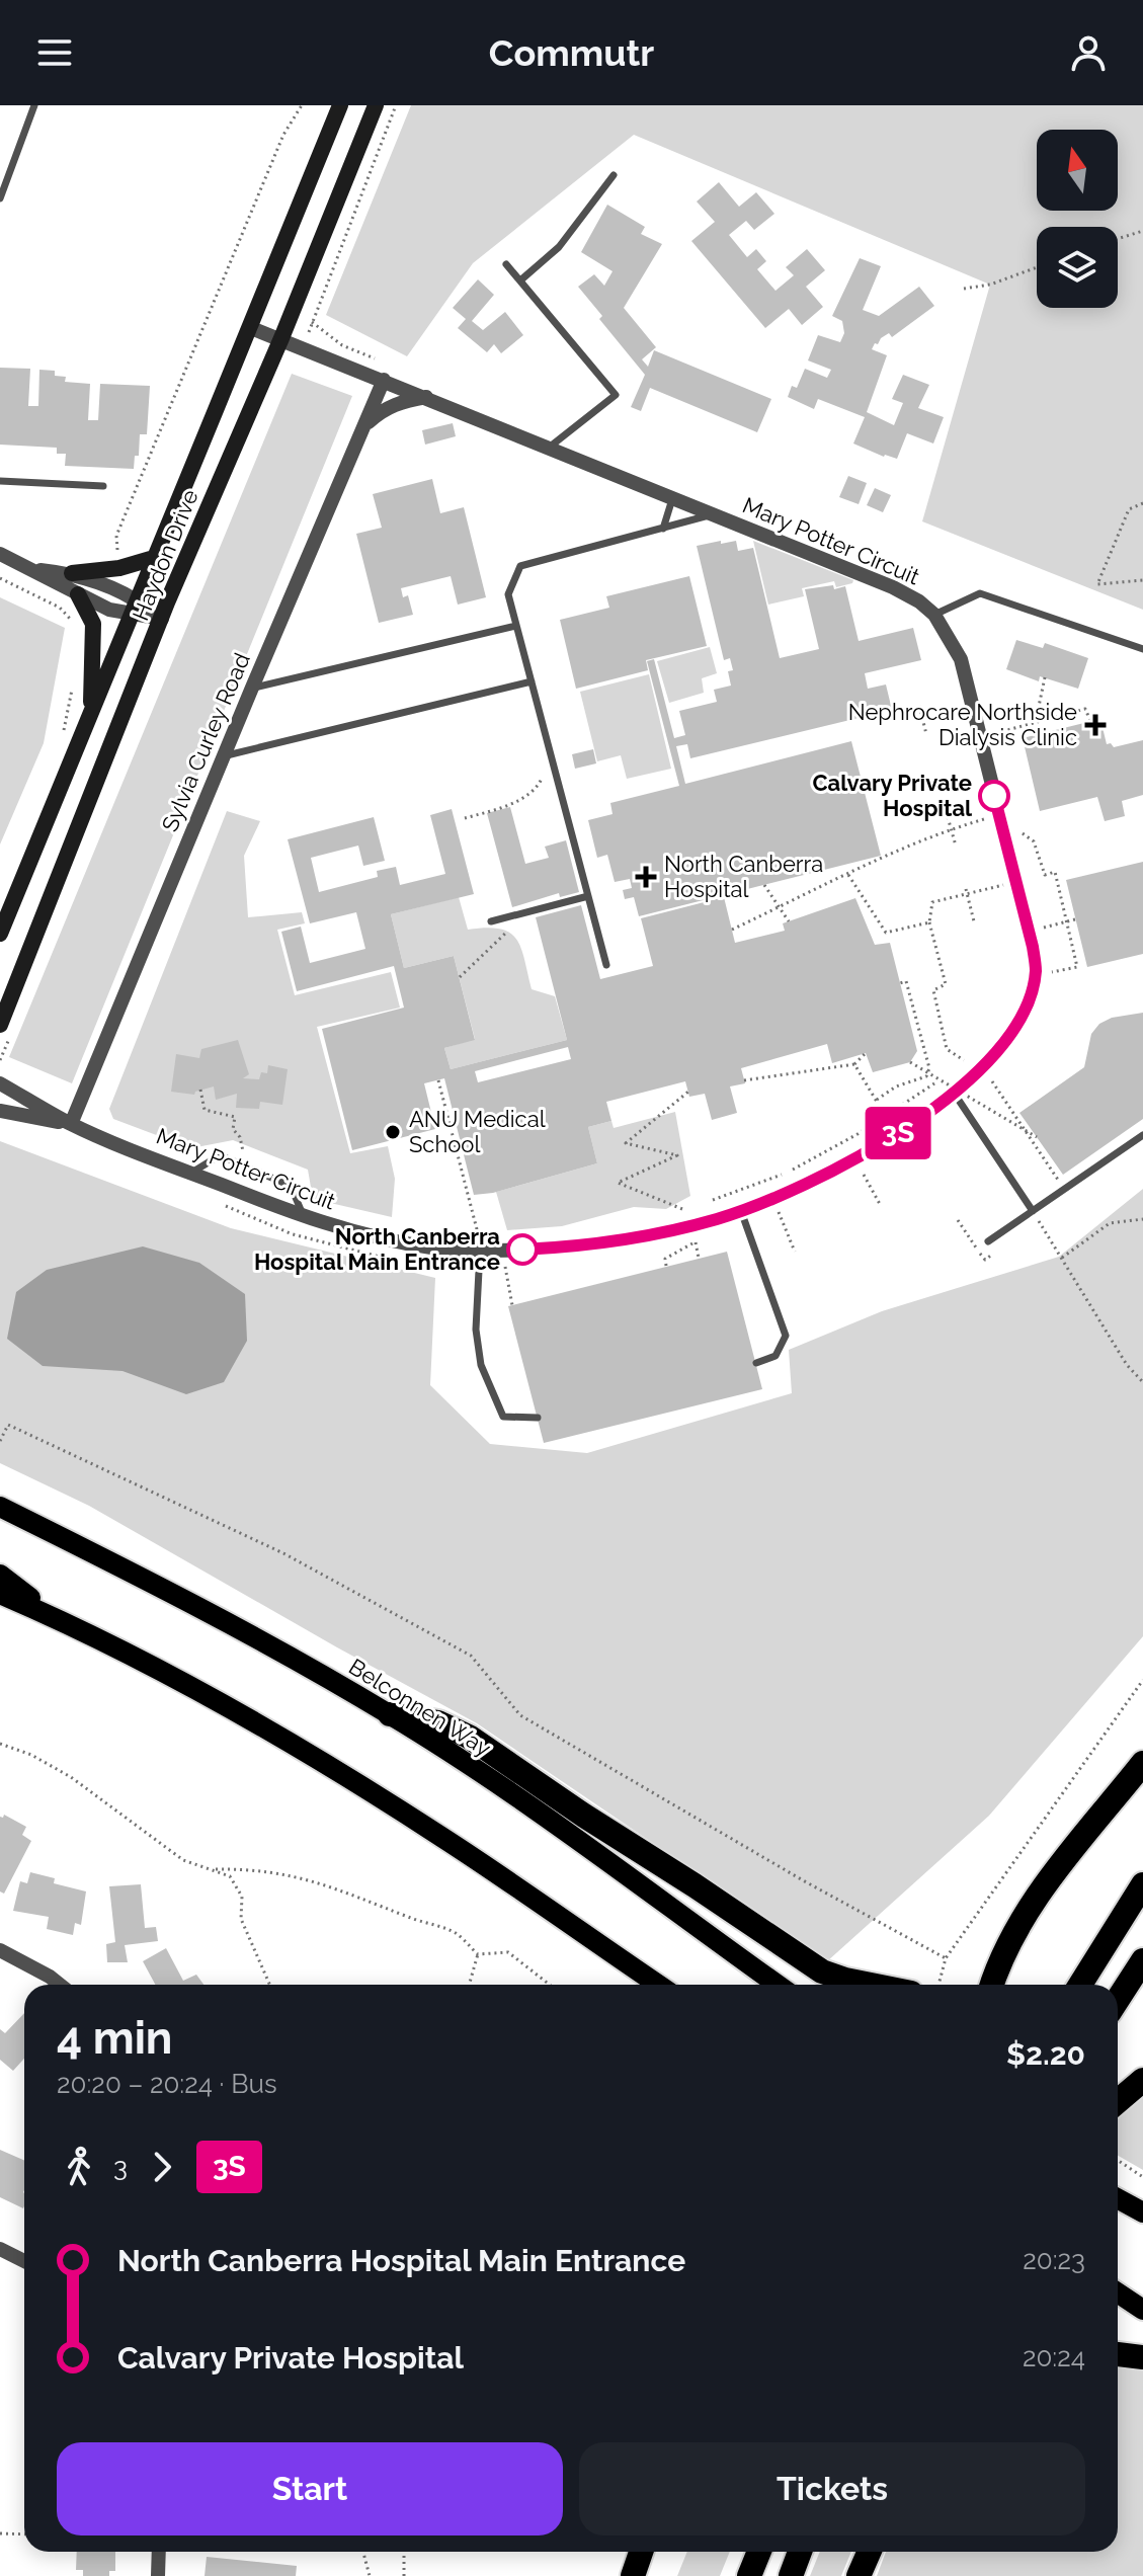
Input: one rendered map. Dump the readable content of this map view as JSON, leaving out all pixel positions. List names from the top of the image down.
{
  "streets": {
    "main road": ["Haydon Drive", "Belconnen Way"],
    "street": ["Mary Potter Circuit", "Sylvia Curley Road"]
  },
  "crossings": [
    ["Mary Potter Circuit", "Haydon Drive"],
    ["Mary Potter Circuit", "Sylvia Curley Road"]
  ],
  "places": {
    "health": ["Nephrocare Northside Dialysis Clinic", "North Canberra Hospital"],
    "other": ["Calvary Private Hospital", "ANU Medical School", "North Canberra Hospital Main Entrance"]
  },
  "lines": ["bus line 3S"],
  "north": "top",
  "page": {
    "header": "Commutr",
    "on_map": "3S",
    "heading": ["4 min", "20:20 – 20:24 · Bus", "$2.20"],
    "legs": ["3", "3S"],
    "list": [
      {
        "name": "North Canberra Hospital Main Entrance",
        "value": "20:23"
      },
      {
        "name": "Calvary Private Hospital",
        "value": "20:24"
      }
    ],
    "buttons": ["Start", "Tickets"]
  }
}
